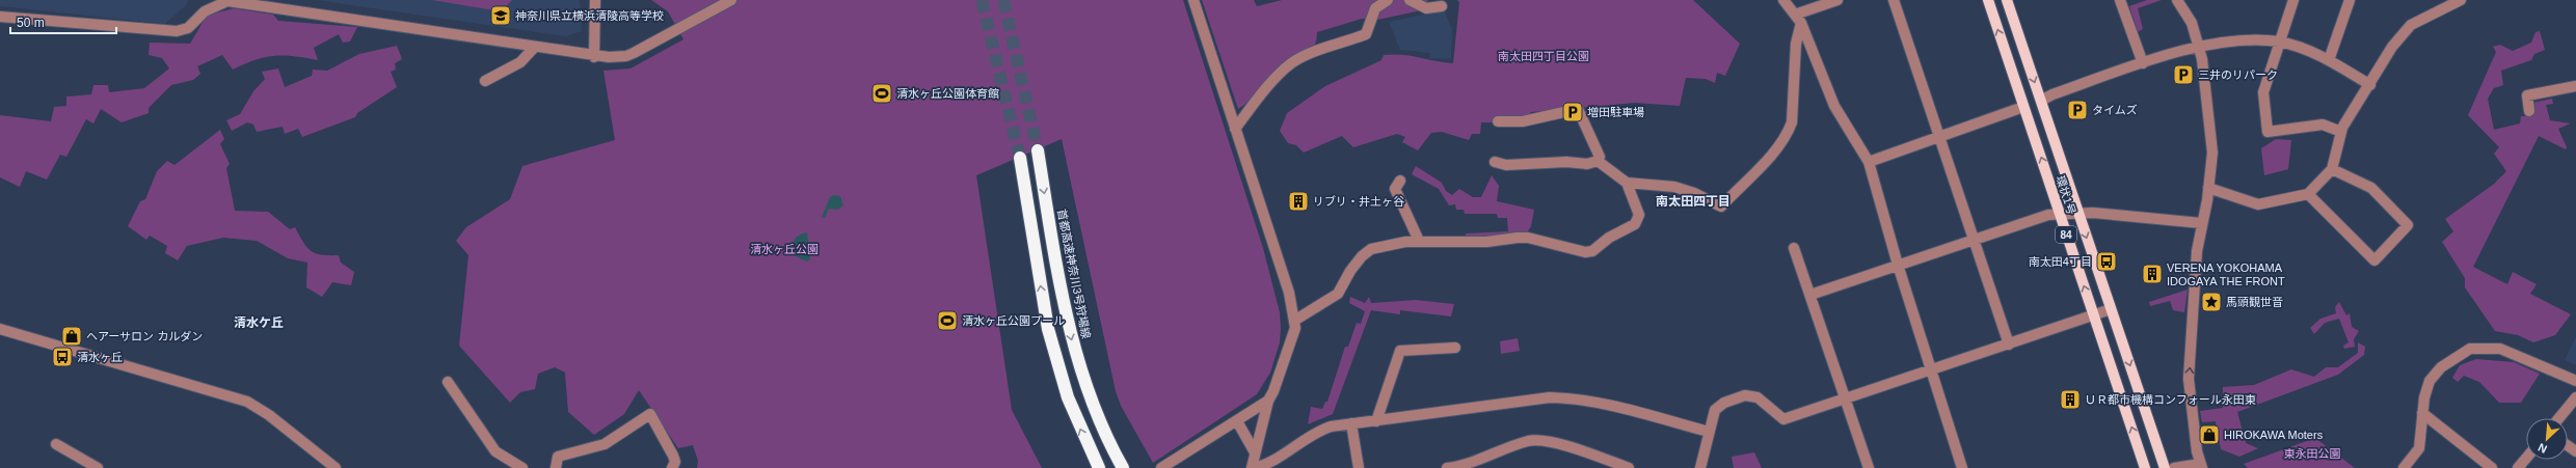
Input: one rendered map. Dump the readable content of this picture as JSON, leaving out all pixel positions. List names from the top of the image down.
{
  "streets": {
    "highway": ["首都高速神奈川3号狩場線"],
    "main road": ["環状1号", "84"]
  },
  "districts": ["南太田四丁目", "清水ケ丘"],
  "parks": ["南太田四丁目公園", "清水ヶ丘公園", "東永田公園"],
  "places": {
    "school or university": ["神奈川県立横浜清陵高等学校"],
    "parking": ["三井のリパーク", "タイムズ", "増田駐車場"],
    "sports": ["清水ヶ丘公園体育館", "清水ヶ丘公園プール"],
    "building": ["リブリ・井土ヶ谷", "VERENA YOKOHAMA IDOGAYA THE FRONT", "ＵＲ都市機構コンフォール永田東"],
    "bus stop": ["南太田4丁目", "清水ヶ丘"],
    "place": ["馬頭観世音"],
    "shop": ["ヘアーサロン カルダン", "HIROKAWA Moters"]
  },
  "scale_bar": "50 m",
  "north": "bottom left"
}
